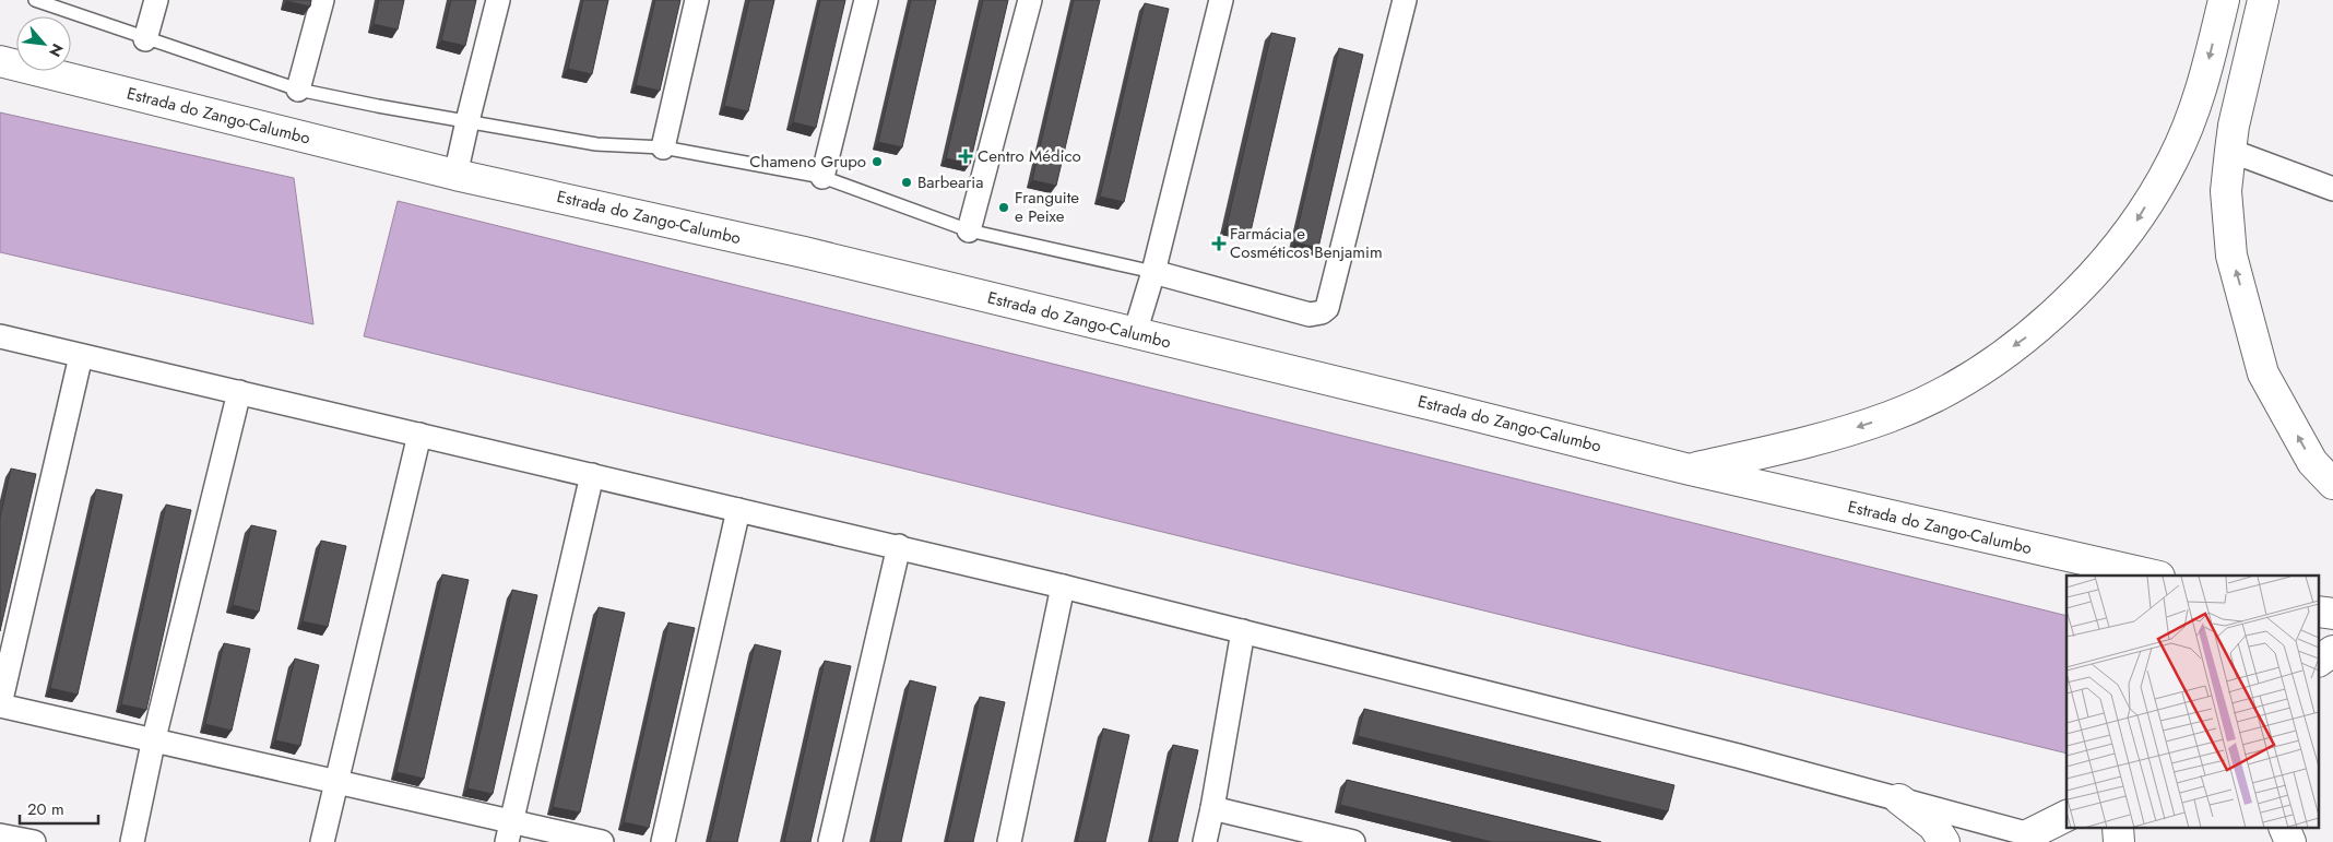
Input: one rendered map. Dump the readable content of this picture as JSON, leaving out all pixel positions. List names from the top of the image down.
{
  "streets": {
    "main road": ["Estrada do Zango-Calumbo"]
  },
  "places": {
    "health": ["Centro Médico", "Farmácia e Cosméticos Benjamim"],
    "other": ["Chameno Grupo", "Barbearia", "Franguite e Peixe"]
  },
  "scale_bar": "20 m",
  "north": "bottom right"
}
